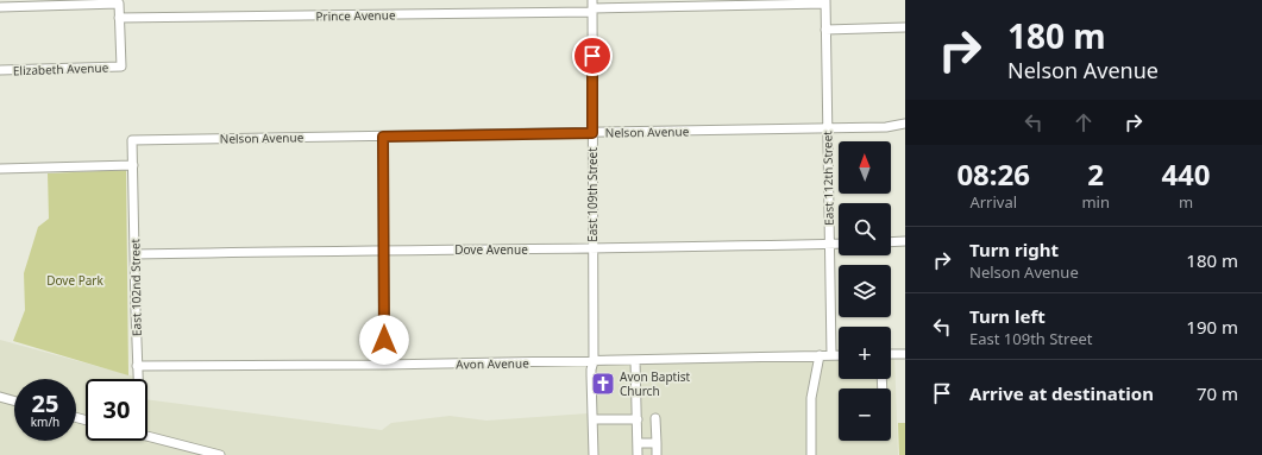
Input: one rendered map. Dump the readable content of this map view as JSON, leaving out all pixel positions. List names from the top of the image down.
{
  "streets": {
    "street": [
      "Prince Avenue",
      "Elizabeth Avenue",
      "Nelson Avenue",
      "East 112th Street",
      "East 109th Street",
      "Dove Avenue",
      "East 102nd Street",
      "Avon Avenue"
    ]
  },
  "crossings": [
    ["Prince Avenue", "Elizabeth Avenue"],
    ["Prince Avenue", "East 112th Street"],
    ["Prince Avenue", "East 109th Street"],
    ["Nelson Avenue", "East 112th Street"],
    ["Nelson Avenue", "East 109th Street"],
    ["Nelson Avenue", "East 102nd Street"],
    ["East 112th Street", "Dove Avenue"],
    ["East 112th Street", "Avon Avenue"],
    ["East 109th Street", "Dove Avenue"],
    ["East 109th Street", "Avon Avenue"],
    ["Dove Avenue", "East 102nd Street"],
    ["East 102nd Street", "Avon Avenue"]
  ],
  "parks": ["Dove Park"],
  "places": {
    "church": ["Avon Baptist Church"]
  },
  "north": "top",
  "page": {
    "turn": ["180 m", "Nelson Avenue"],
    "map_buttons": ["+", "−"],
    "eta": [
      "08:26",
      "Arrival",
      "2",
      "min",
      "440",
      "m"
    ],
    "list": [
      {
        "name": "Turn right",
        "note": "Nelson Avenue",
        "value": "180 m"
      },
      {
        "name": "Turn left",
        "note": "East 109th Street",
        "value": "190 m"
      },
      {
        "name": "Arrive at destination",
        "value": "70 m"
      }
    ],
    "speed": "25 km/h",
    "limit": "30"
  }
}
